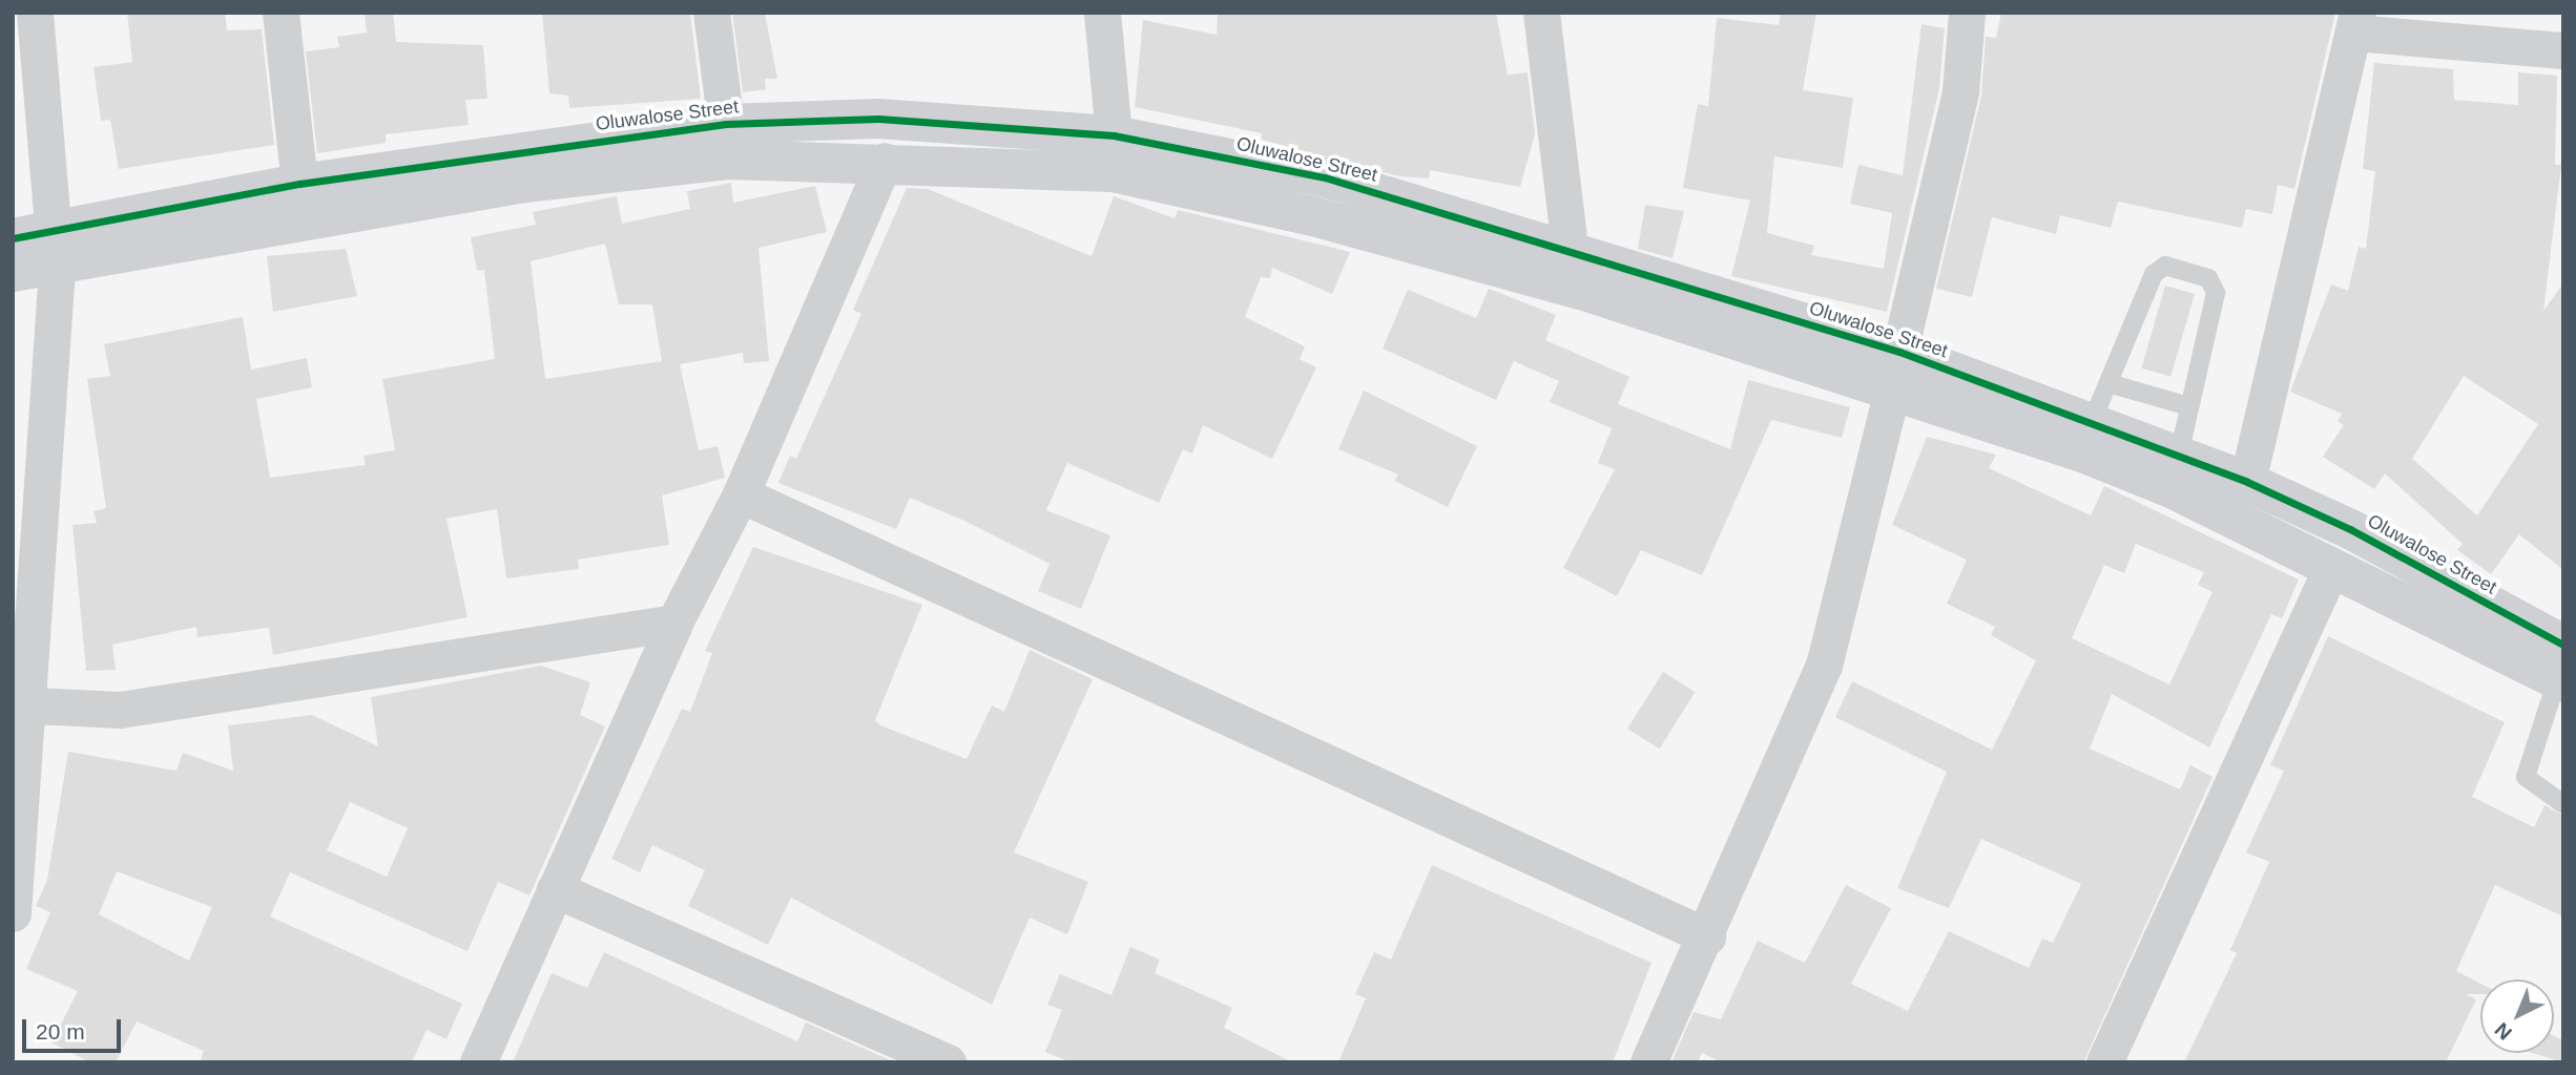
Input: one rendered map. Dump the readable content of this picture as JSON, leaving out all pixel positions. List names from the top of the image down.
{
  "streets": {
    "street": ["Oluwalose Street"]
  },
  "scale_bar": "20 m",
  "north": "bottom left"
}
